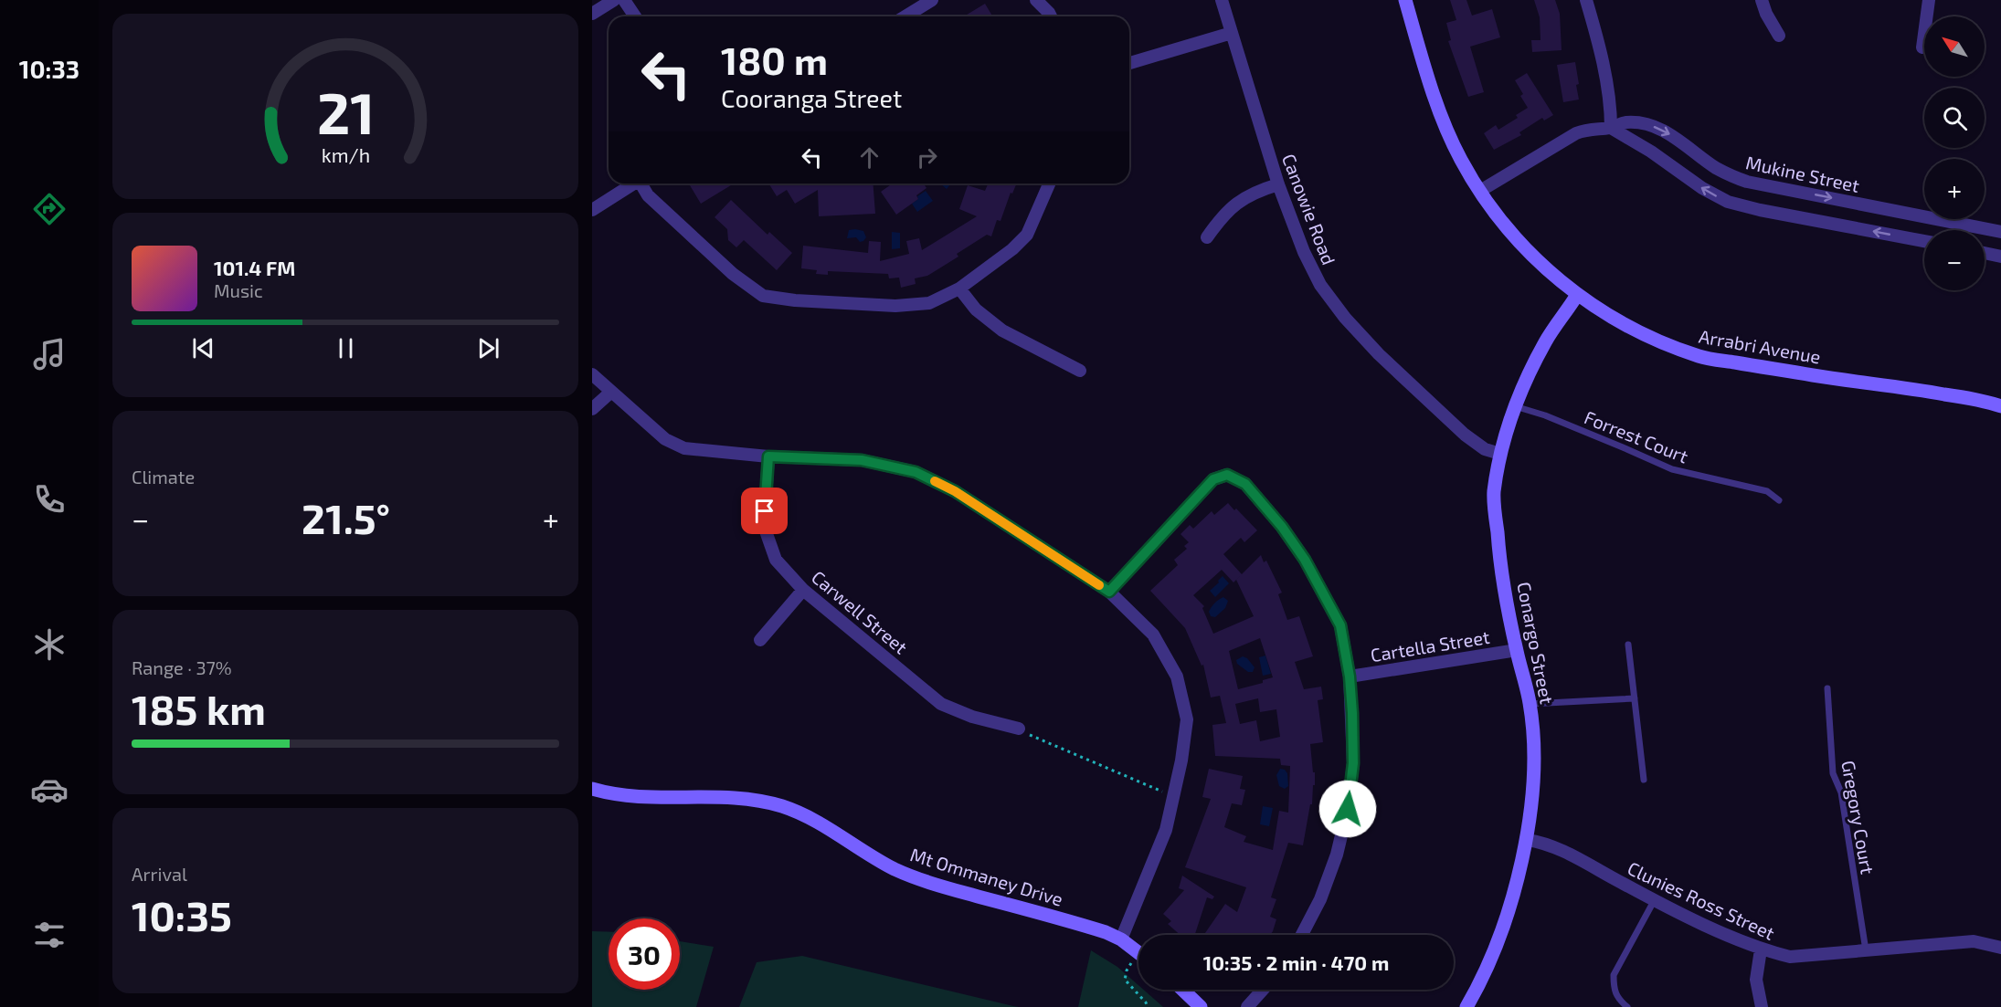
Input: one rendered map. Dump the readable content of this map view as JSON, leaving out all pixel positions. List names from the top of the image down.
{
  "streets": {
    "street": [
      "Mukine Street",
      "Canowie Road",
      "Arrabri Avenue",
      "Carwell Street",
      "Conargo Street",
      "Cartella Street",
      "Mt Ommaney Drive",
      "Clunies Ross Street"
    ],
    "lane": ["Forrest Court", "Gregory Court"]
  },
  "crossings": [
    ["Mukine Street", "Arrabri Avenue"],
    ["Canowie Road", "Conargo Street"],
    ["Arrabri Avenue", "Conargo Street"],
    ["Forrest Court", "Conargo Street"],
    ["Conargo Street", "Cartella Street"],
    ["Conargo Street", "Clunies Ross Street"],
    ["Gregory Court", "Clunies Ross Street"]
  ],
  "north": "top left",
  "page": {
    "tabs": "10:33",
    "map_buttons": ["+", "−"],
    "turn": ["180 m", "Cooranga Street"],
    "song": ["101.4 FM", "Music"],
    "tile": [
      "Climate",
      ["Range · 37%", "185 km"],
      ["Arrival", "10:35"]
    ],
    "heat": ["−", "21.5°", "+"],
    "limit": "30",
    "trip": "10:35 · 2 min · 470 m",
    "gauge": ["21", "km/h"]
  }
}
